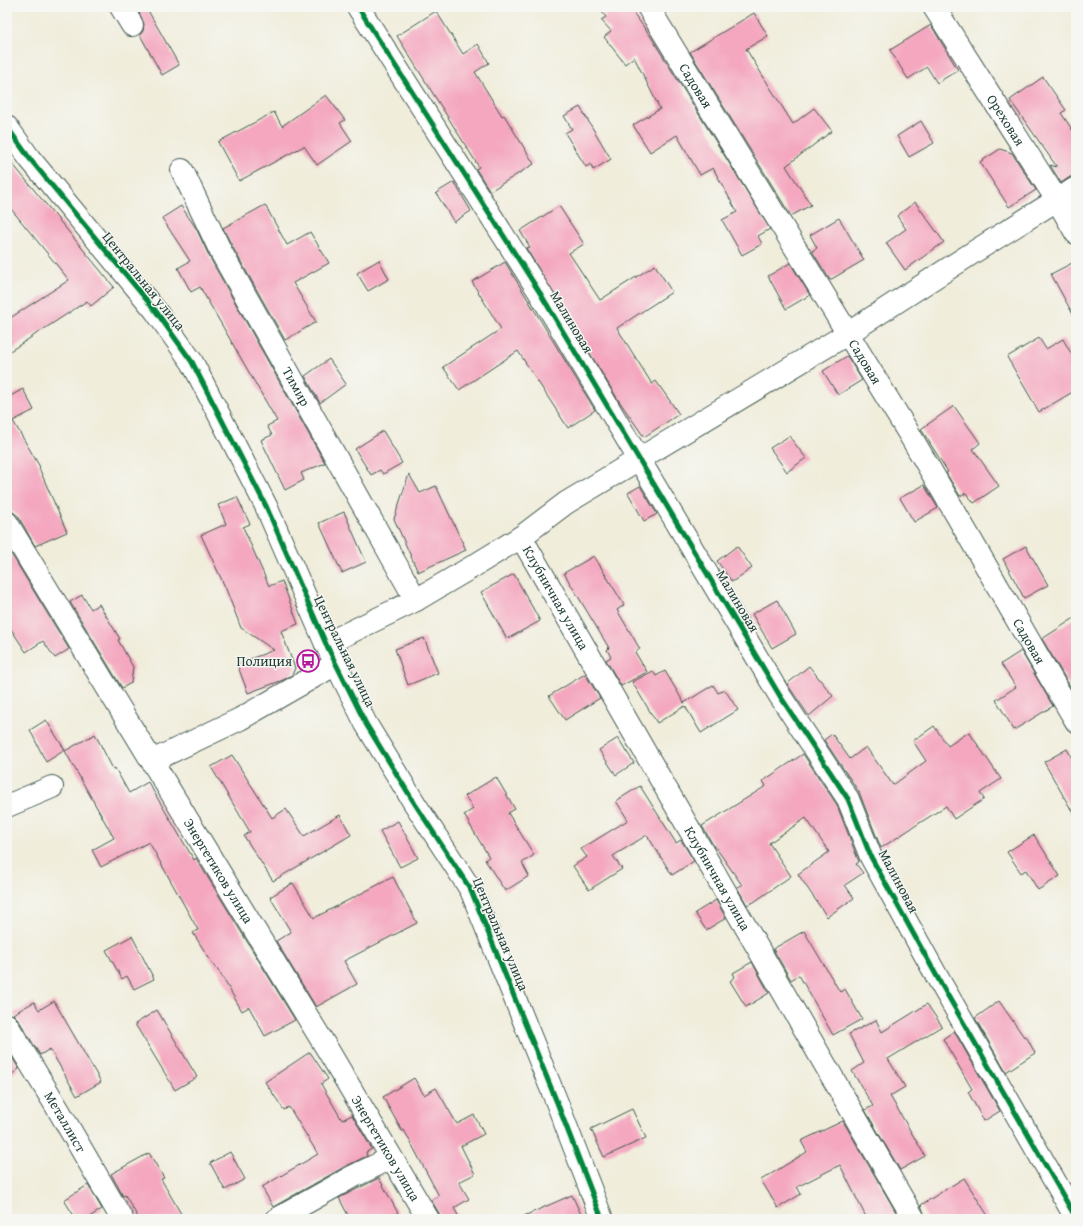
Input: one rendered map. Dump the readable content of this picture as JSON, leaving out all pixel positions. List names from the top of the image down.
{
  "streets": {
    "street": [
      "Садовая",
      "Ореховая",
      "Центральная улица",
      "Малиновая",
      "Тимир",
      "Клубничная улица",
      "Энергетиков улица",
      "Металлист"
    ]
  },
  "places": {
    "bus stop": ["Полиция"]
  }
}
